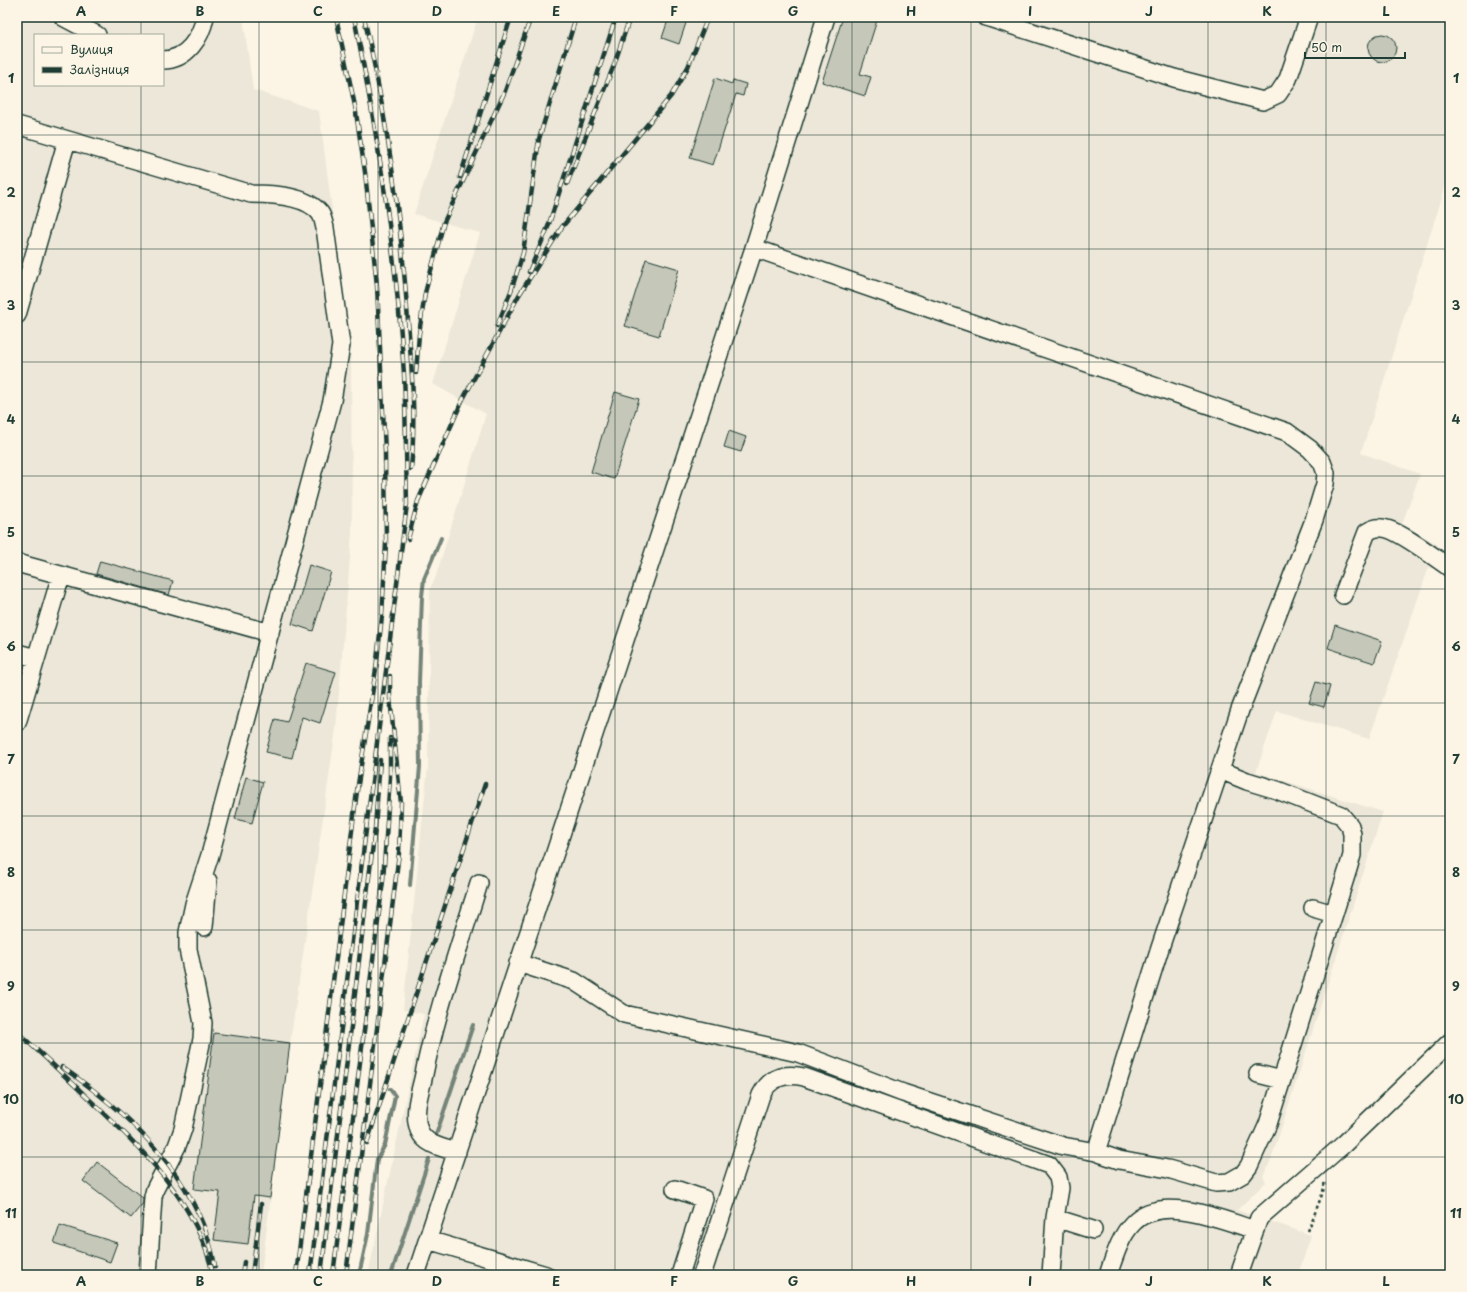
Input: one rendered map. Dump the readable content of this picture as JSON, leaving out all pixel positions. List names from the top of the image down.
{
  "legend": ["Вулиця", "Залізниця"],
  "scale_bar": "50 m",
  "grid": {
    "columns": [
      "A",
      "B",
      "C",
      "D",
      "E",
      "F",
      "G",
      "H",
      "I",
      "J",
      "K",
      "L"
    ],
    "rows": [
      "1",
      "2",
      "3",
      "4",
      "5",
      "6",
      "7",
      "8",
      "9",
      "10",
      "11"
    ]
  }
}
